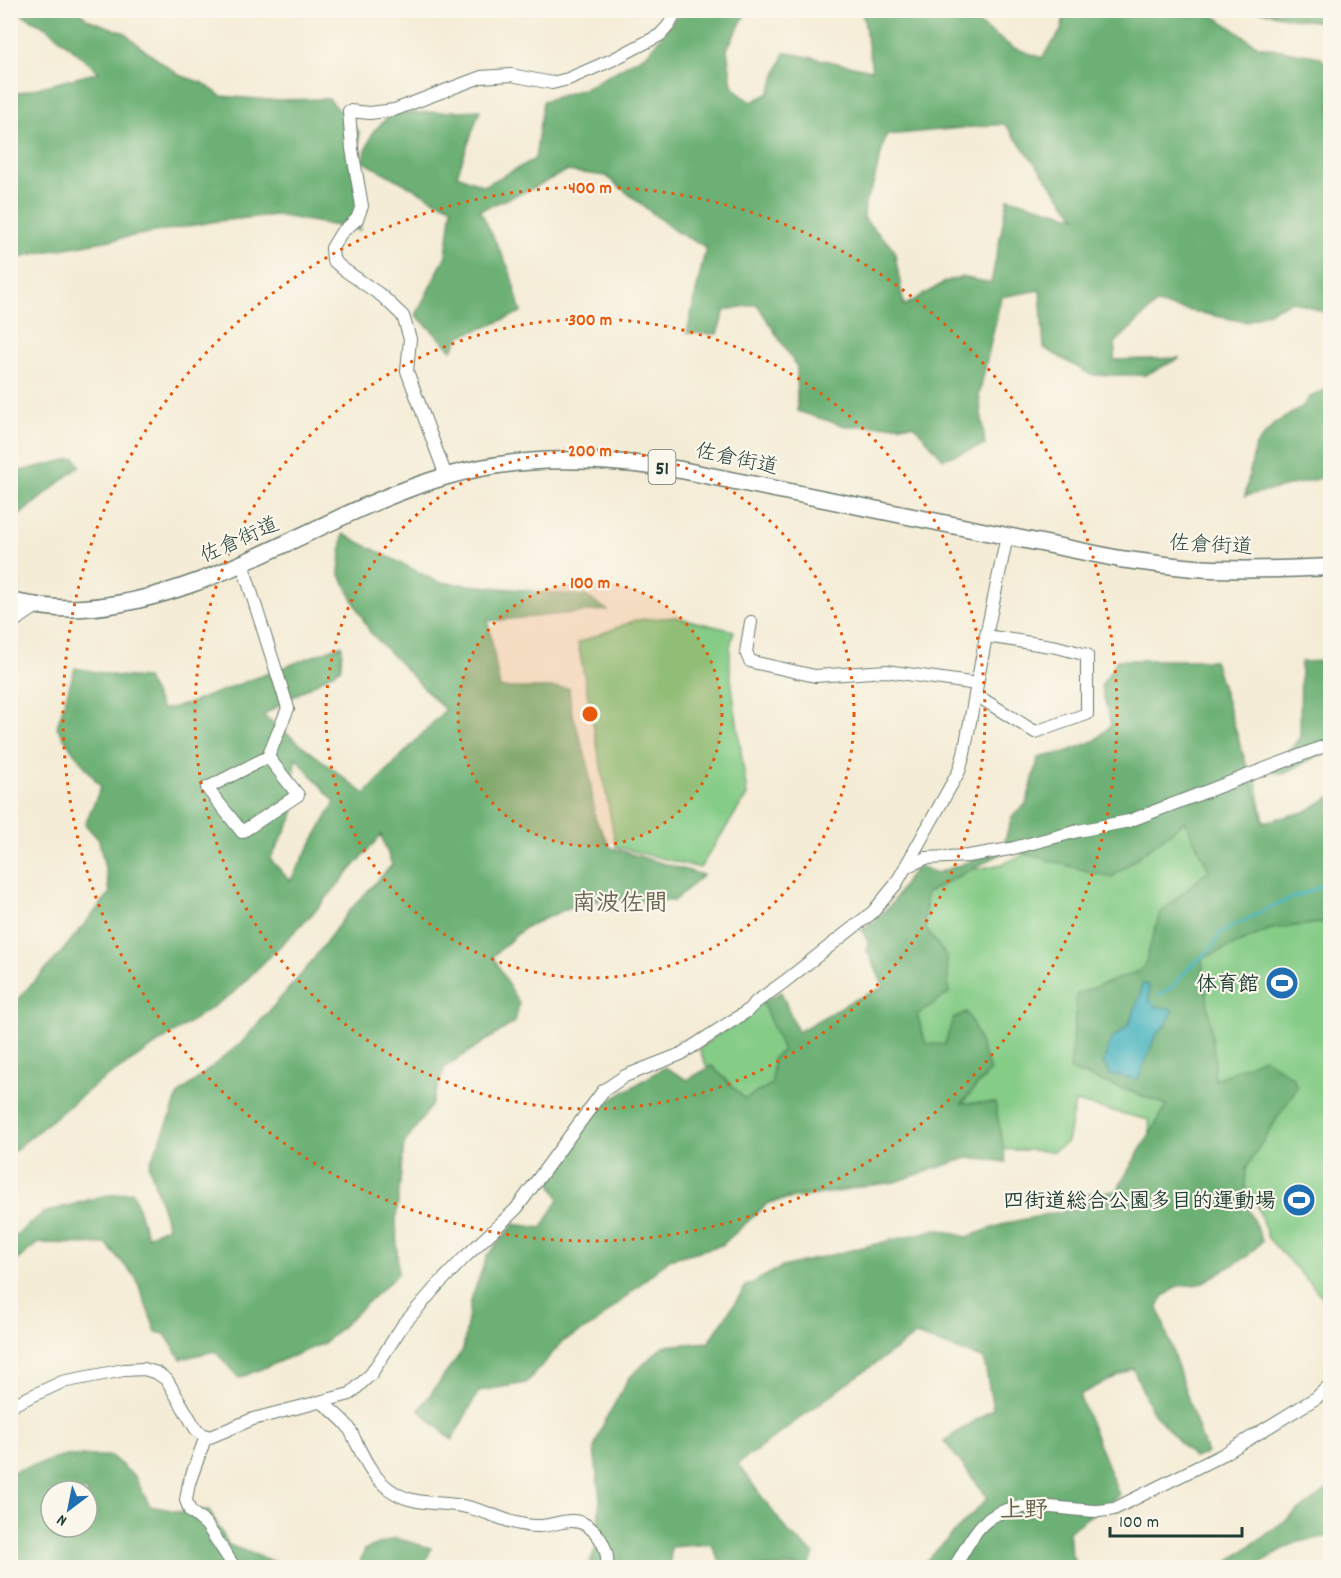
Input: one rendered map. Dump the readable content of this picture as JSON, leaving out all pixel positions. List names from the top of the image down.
{
  "streets": {
    "highway": ["佐倉街道", "51"]
  },
  "districts": ["南波佐間", "上野"],
  "places": {
    "sports": ["体育館", "四街道総合公園多目的運動場"]
  },
  "scale_bar": "100 m",
  "north": "bottom left",
  "rings": [
    "400 m",
    "300 m",
    "200 m",
    "100 m"
  ]
}
